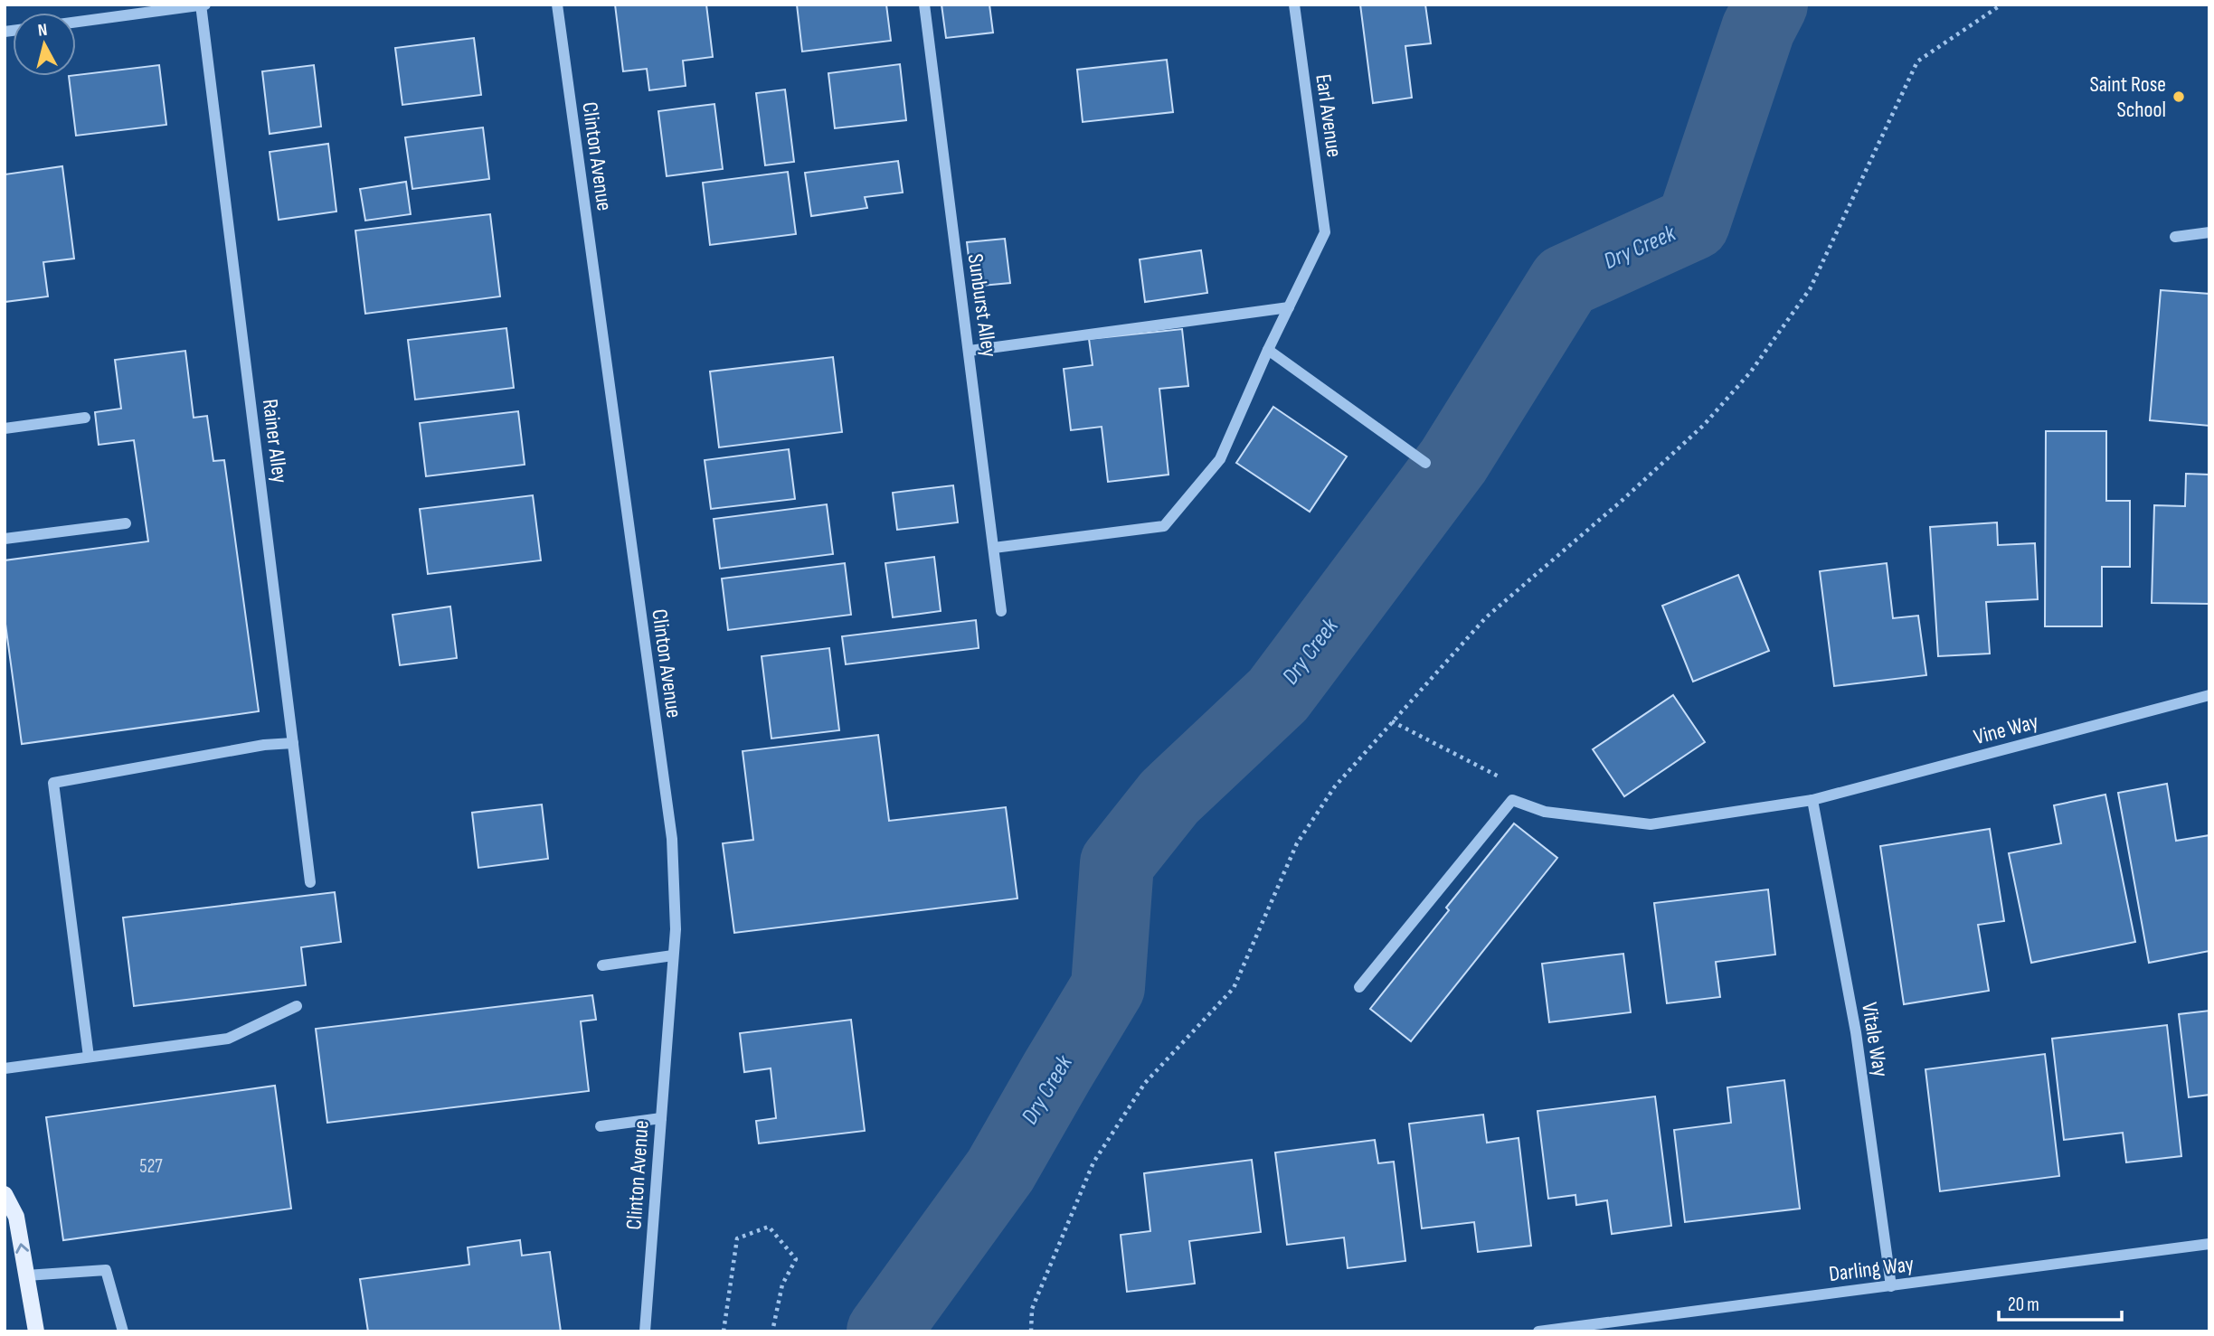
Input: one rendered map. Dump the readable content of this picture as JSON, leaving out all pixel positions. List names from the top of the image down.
{
  "streets": {
    "street": [
      "Earl Avenue",
      "Clinton Avenue",
      "Sunburst Alley",
      "Rainer Alley",
      "Vine Way",
      "Vitale Way",
      "Darling Way"
    ]
  },
  "crossings": [
    ["Vine Way", "Vitale Way"],
    ["Vitale Way", "Darling Way"]
  ],
  "water": ["Dry Creek"],
  "places": ["Saint Rose School"],
  "house_numbers": ["527"],
  "scale_bar": "20 m",
  "north": "top"
}
